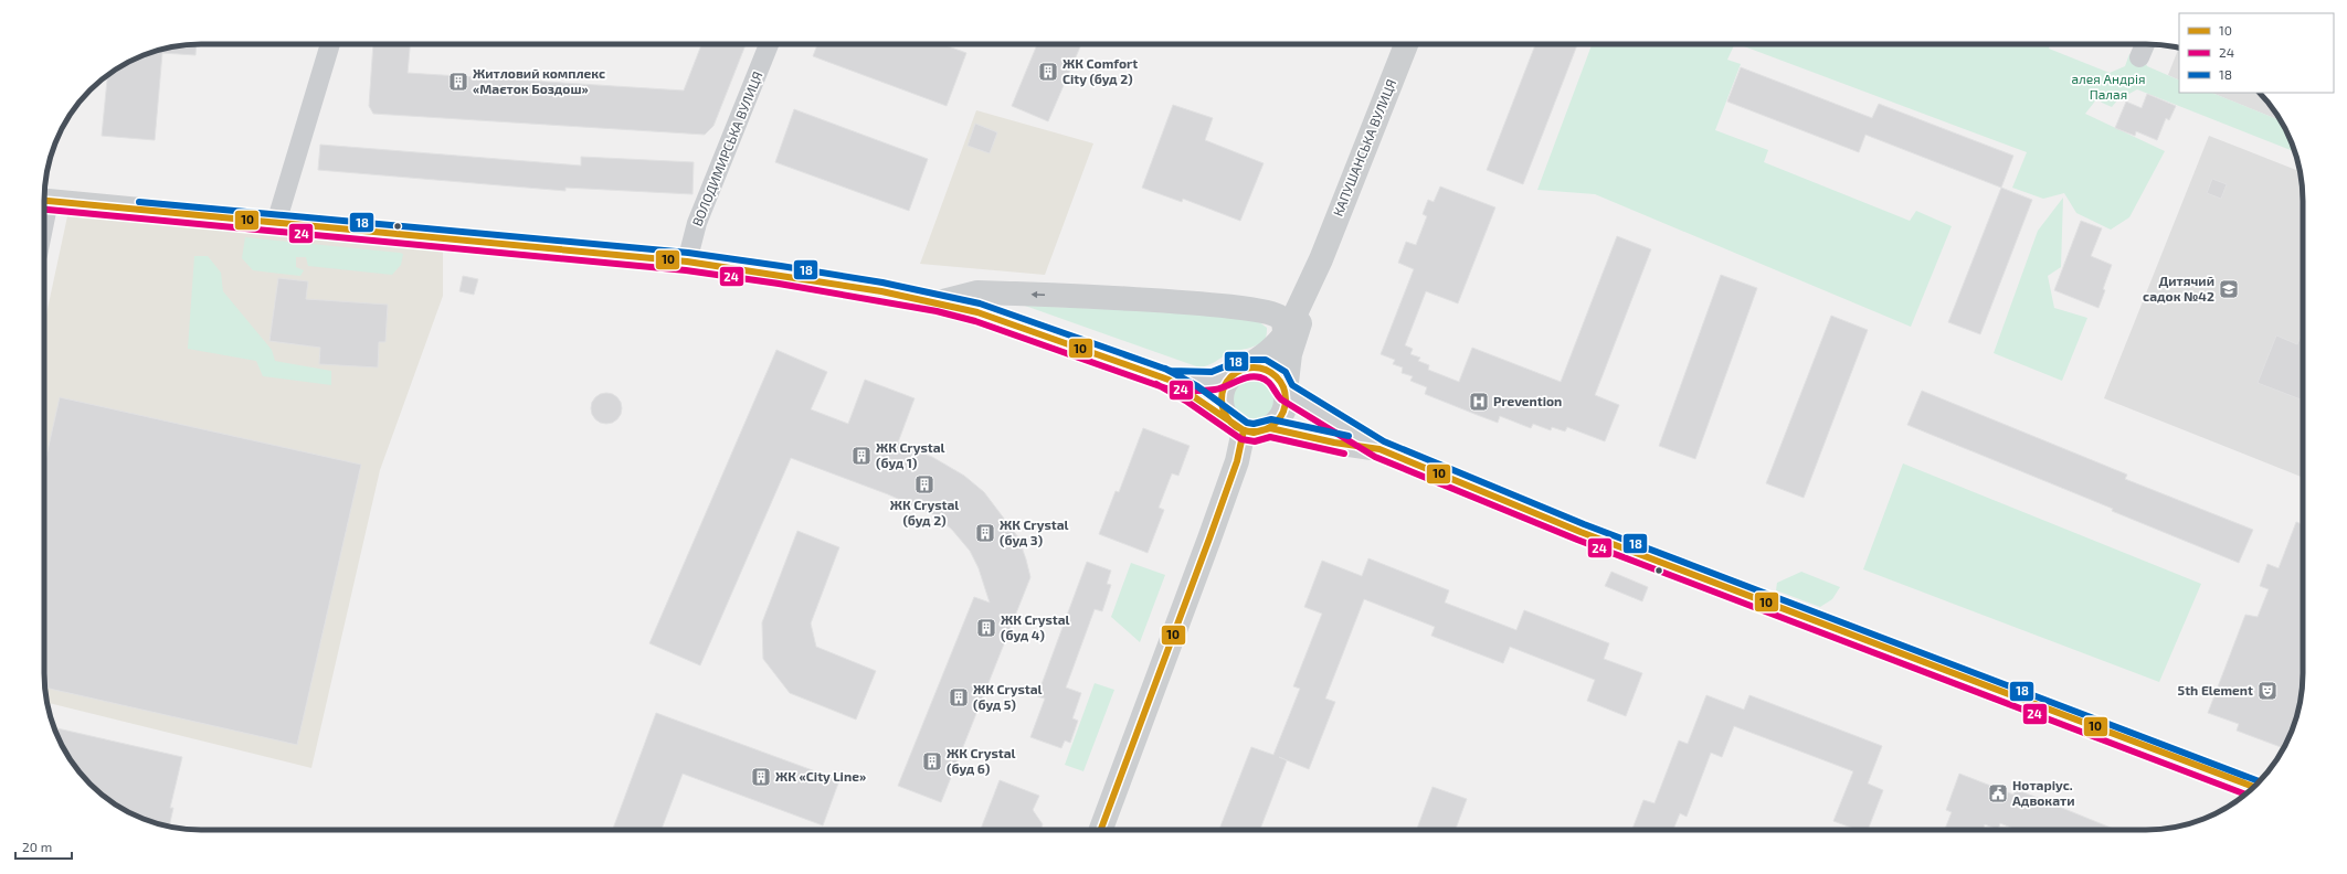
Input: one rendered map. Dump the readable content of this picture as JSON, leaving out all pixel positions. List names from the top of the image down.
{
  "streets": {
    "street": ["КАПУШАНСЬКА ВУЛИЦЯ", "ВОЛОДИМИРСЬКА ВУЛИЦЯ"]
  },
  "parks": ["алея Андрія Палая"],
  "places": {
    "building": [
      "ЖК Comfort City (буд 2)",
      "Житловий комплекс «Маєток Боздош»",
      "ЖК Crystal (буд 1)",
      "ЖК Crystal (буд 2)",
      "ЖК Crystal (буд 3)",
      "ЖК Crystal (буд 4)",
      "ЖК Crystal (буд 5)",
      "ЖК Crystal (буд 6)",
      "ЖК «City Line»"
    ],
    "school or university": ["Дитячий садок №42"],
    "hospital": ["Prevention"],
    "theatre": ["5th Element"],
    "public building": ["Нотаріус. Адвокати"]
  },
  "lines": ["transit line 10", "transit line 18", "transit line 24"],
  "legend": ["10", "24", "18"],
  "scale_bar": "20 m"
}
